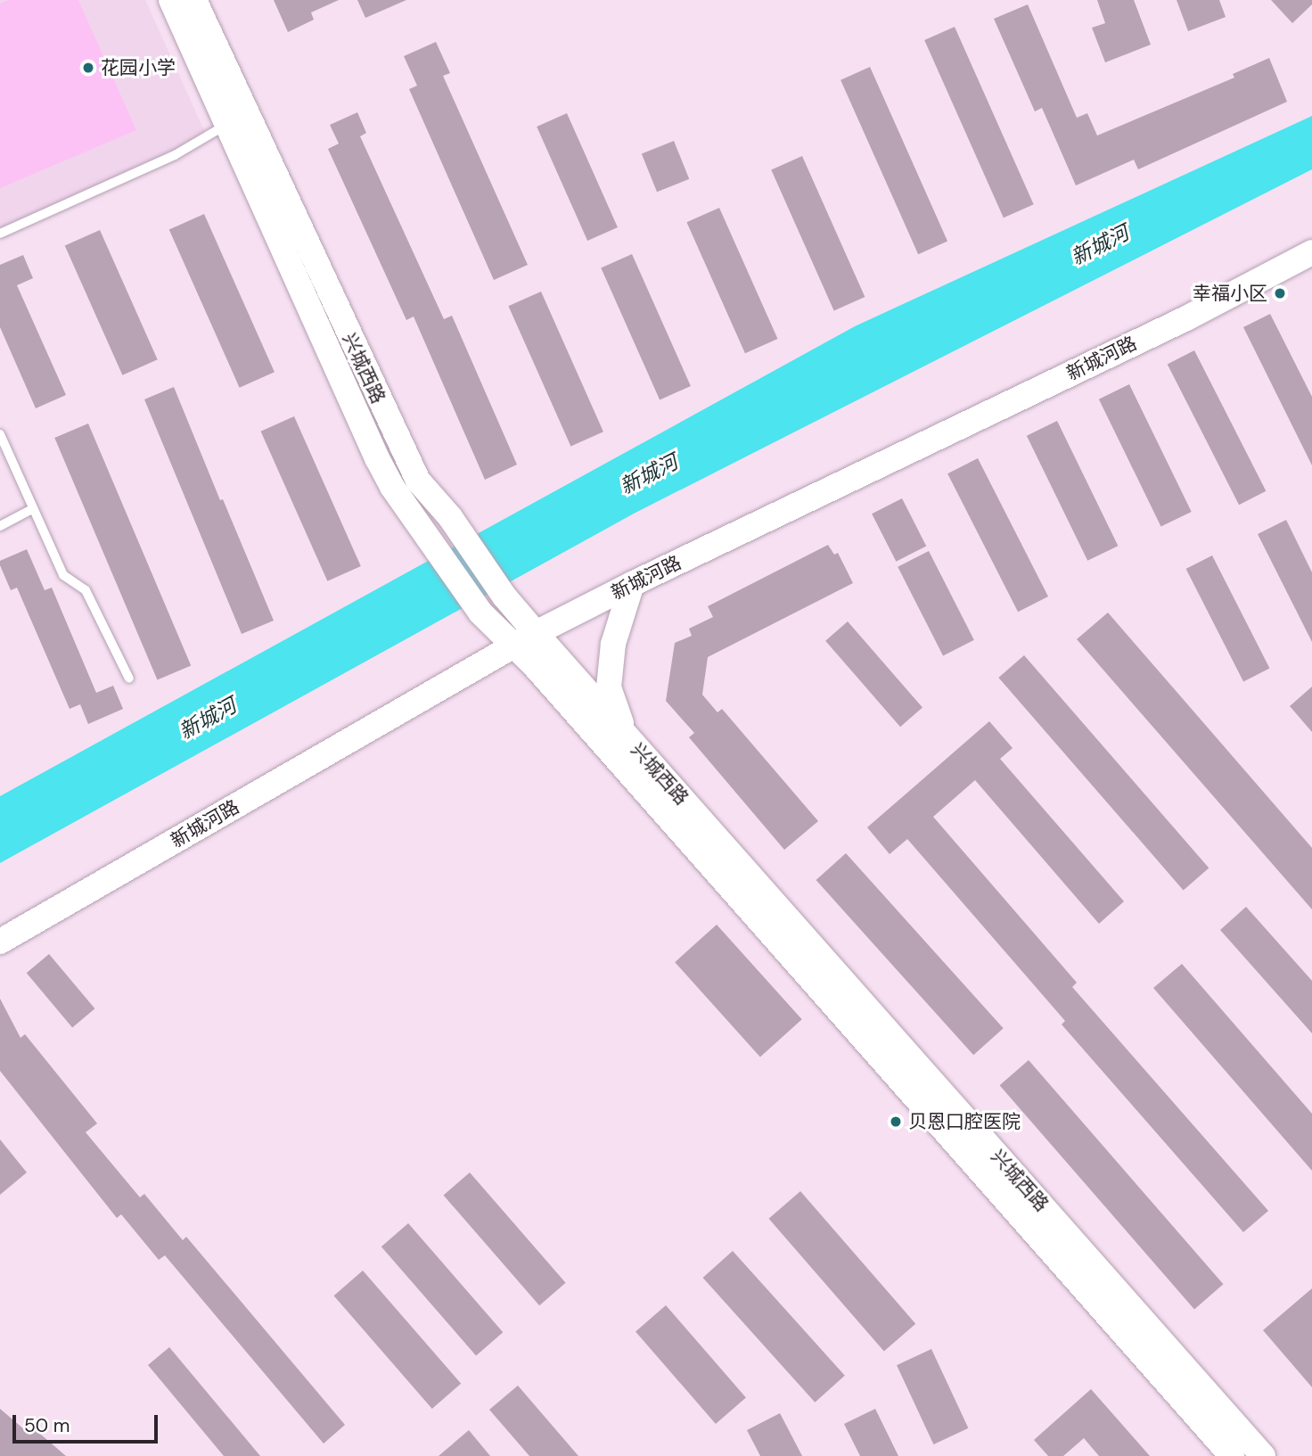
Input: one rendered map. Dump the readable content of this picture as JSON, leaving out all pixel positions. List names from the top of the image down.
{
  "streets": {
    "street": ["新城河路", "兴城西路"]
  },
  "crossings": [
    ["新城河路", "兴城西路"]
  ],
  "water": ["新城河"],
  "places": ["花园小学", "幸福小区", "贝恩口腔医院"],
  "scale_bar": "50 m"
}
